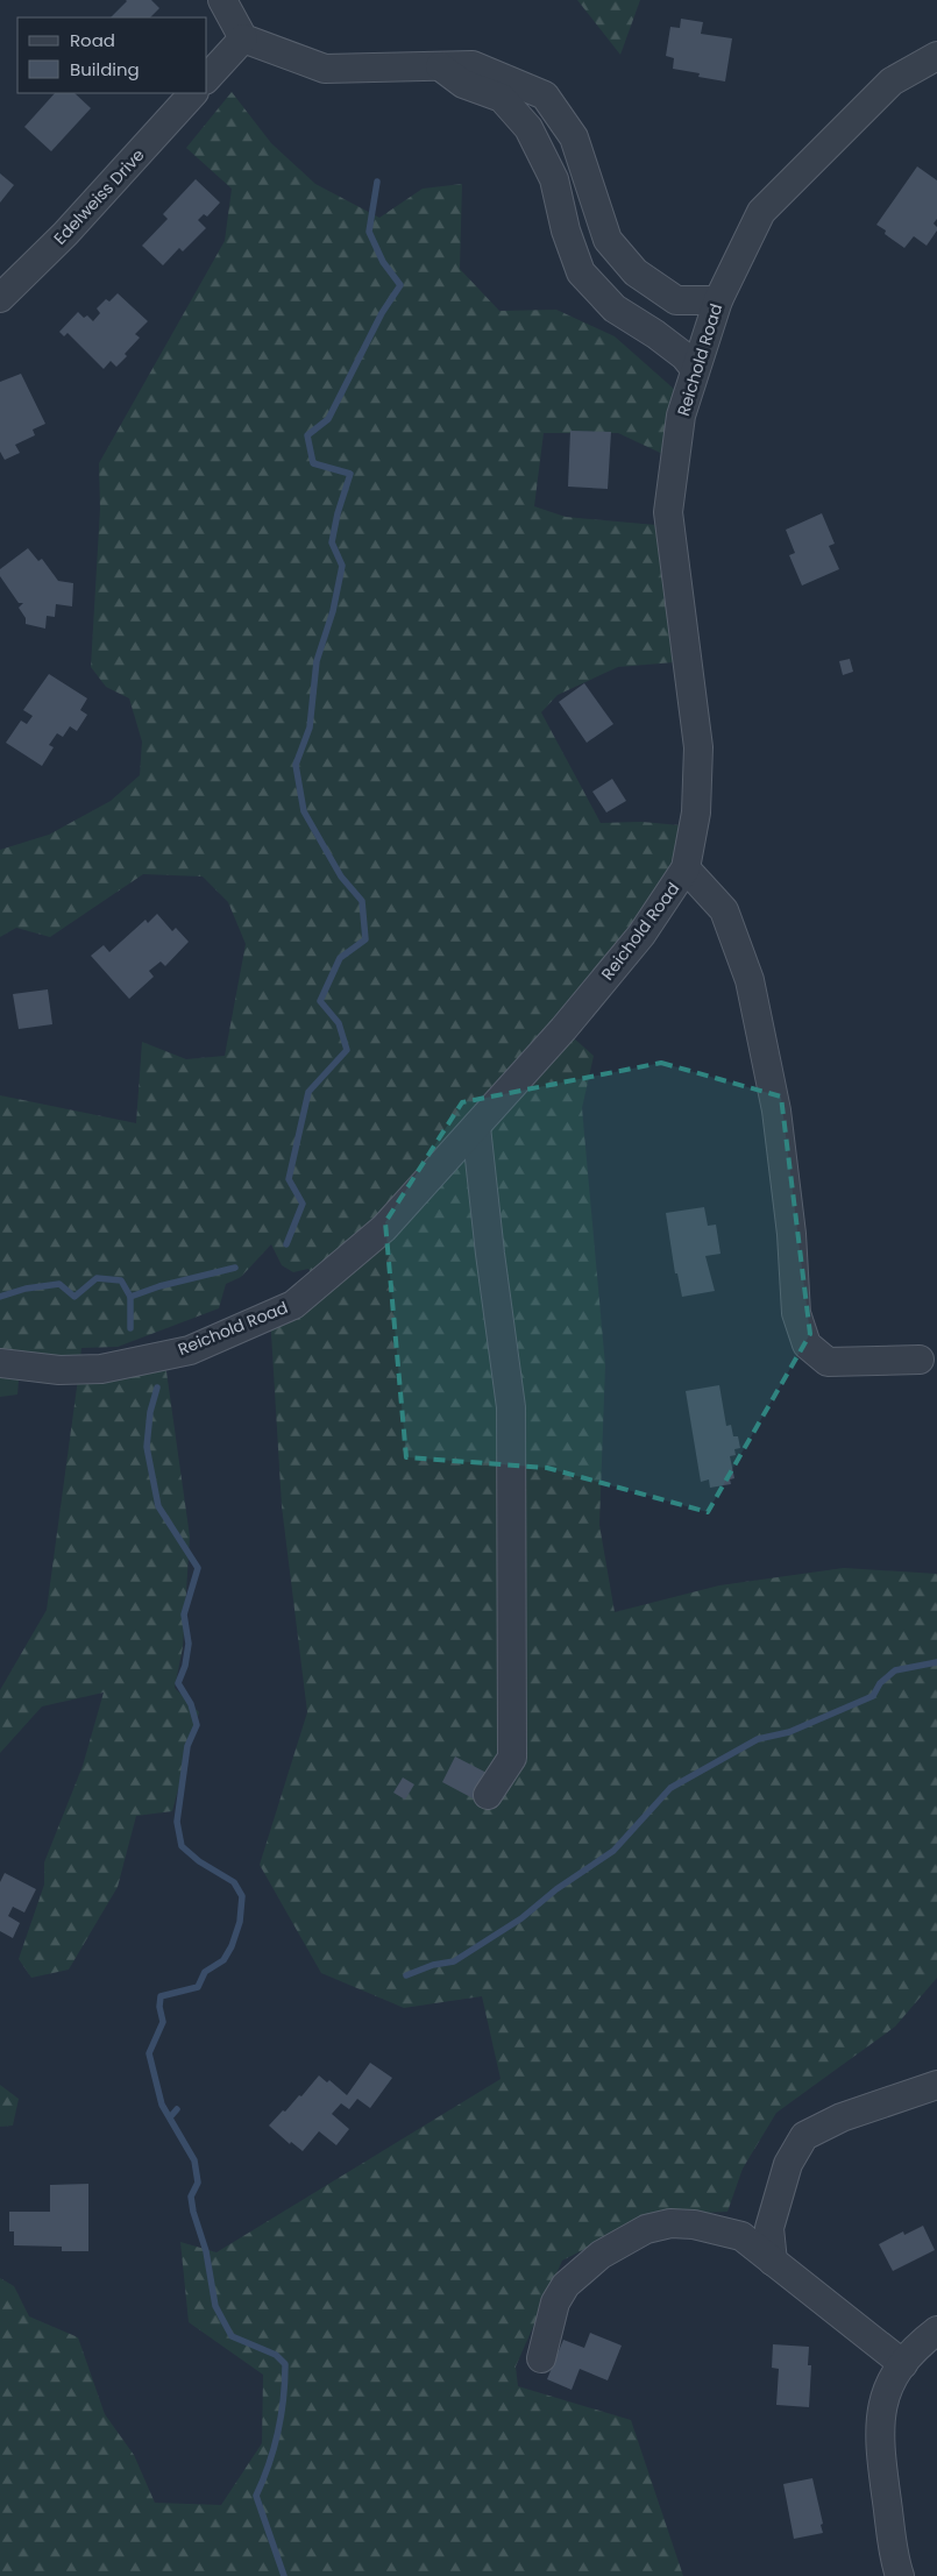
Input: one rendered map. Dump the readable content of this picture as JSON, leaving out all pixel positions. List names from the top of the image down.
{
  "streets": {
    "street": ["Edelweiss Drive", "Reichold Road"]
  },
  "legend": ["Road", "Building"]
}
